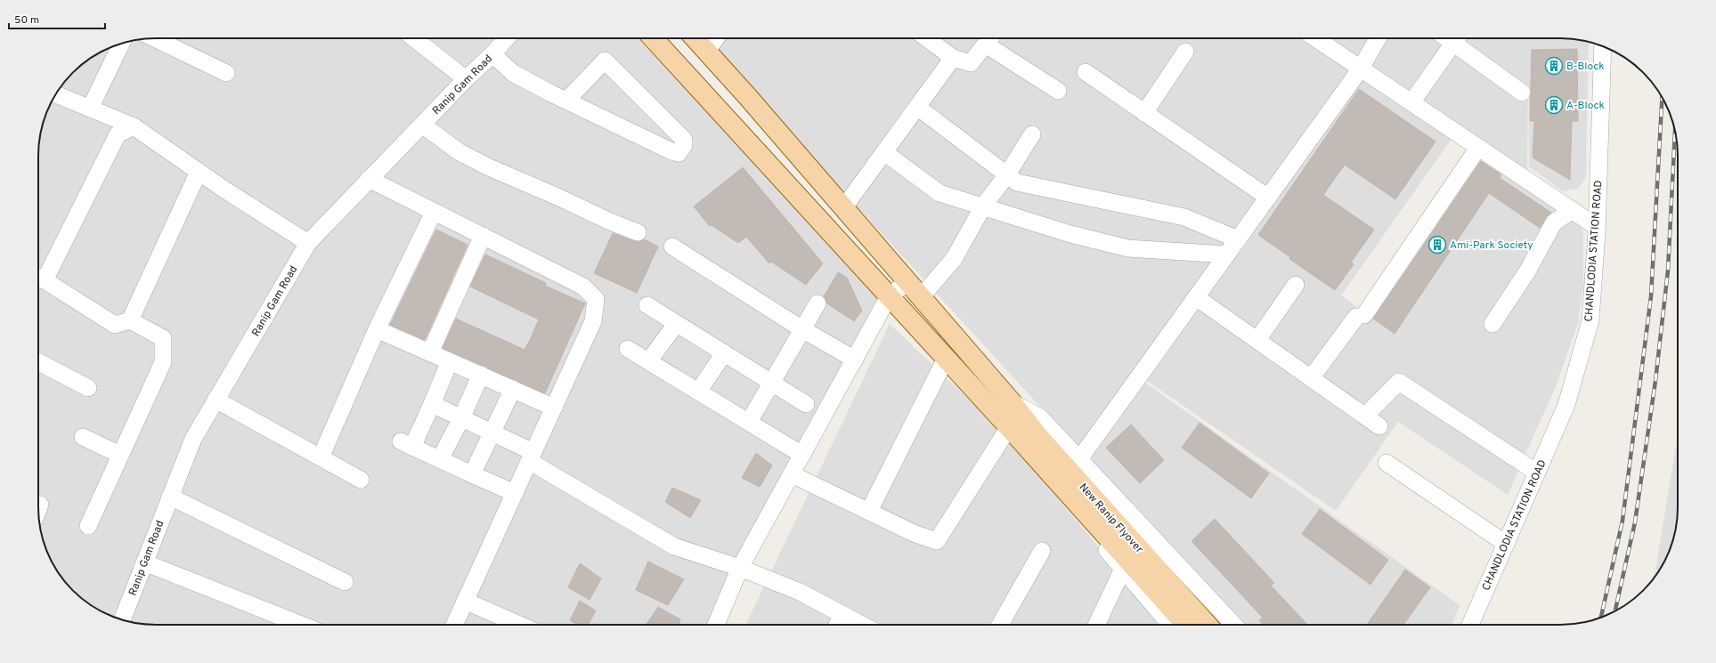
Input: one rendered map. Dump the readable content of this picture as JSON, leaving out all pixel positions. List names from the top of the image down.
{
  "streets": {
    "main road": ["New Ranip Flyover"],
    "street": ["Ranip Gam Road", "CHANDLODIA STATION ROAD"]
  },
  "places": {
    "building": ["B-Block", "A-Block", "Ami-Park Society"]
  },
  "scale_bar": "50 m"
}
